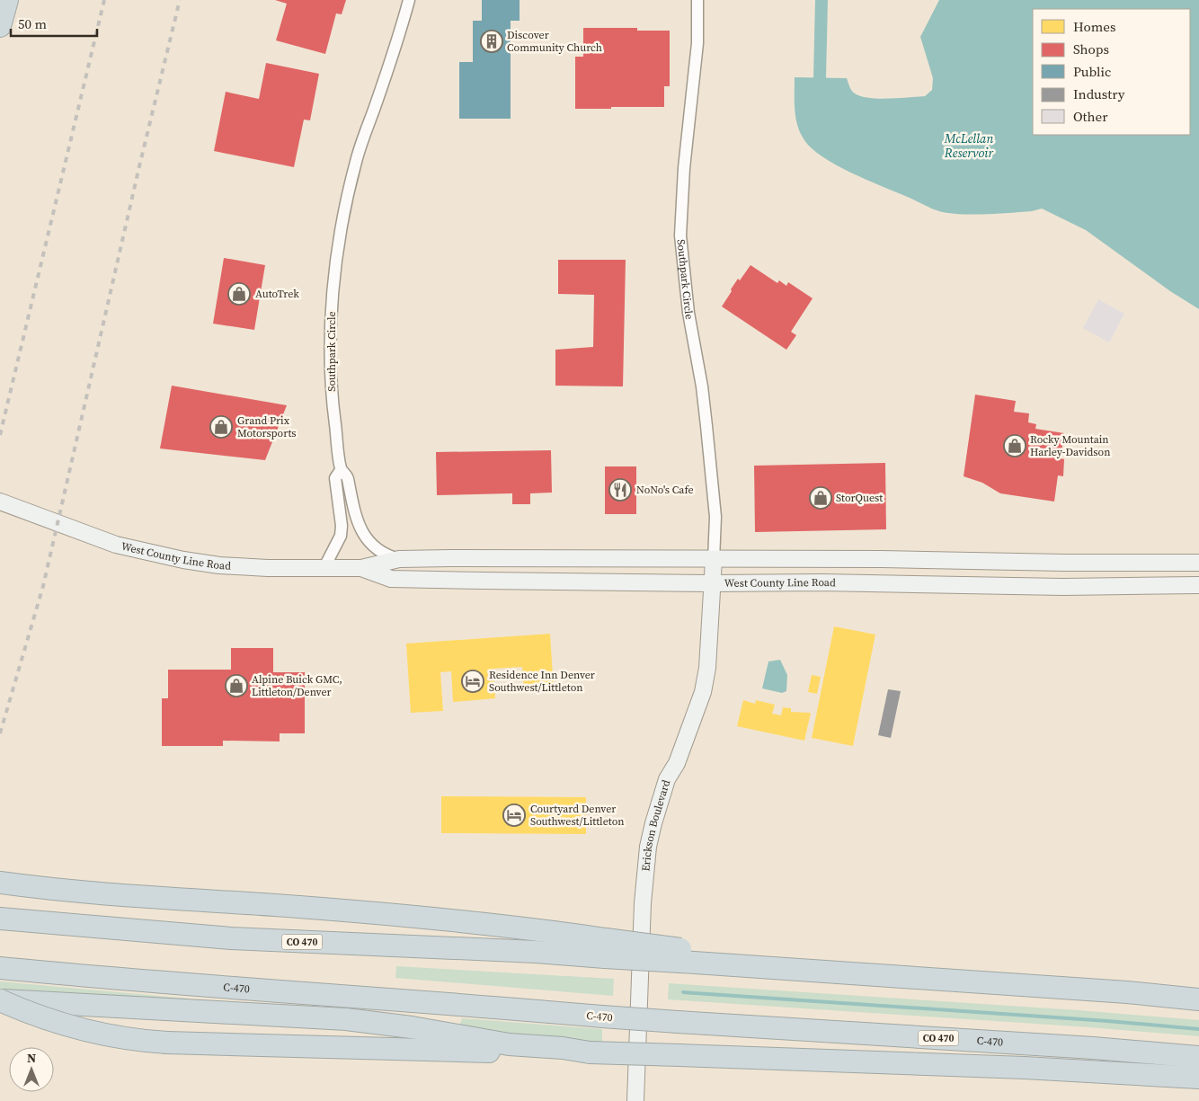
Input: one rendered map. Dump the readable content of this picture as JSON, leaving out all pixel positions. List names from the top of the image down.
{
  "streets": {
    "highway": ["CO 470", "C-470"],
    "main road": ["West County Line Road", "Erickson Boulevard"],
    "street": ["Southpark Circle"]
  },
  "crossings": [
    ["Southpark Circle", "West County Line Road"],
    ["Southpark Circle", "Erickson Boulevard"],
    ["West County Line Road", "Erickson Boulevard"]
  ],
  "water": ["McLellan Reservoir"],
  "places": {
    "building": ["Discover Community Church"],
    "shop": [
      "AutoTrek",
      "Grand Prix Motorsports",
      "Rocky Mountain Harley-Davidson",
      "StorQuest",
      "Alpine Buick GMC, Littleton/Denver"
    ],
    "restaurant": ["NoNo's Cafe"],
    "hotel": ["Residence Inn Denver Southwest/Littleton", "Courtyard Denver Southwest/Littleton"]
  },
  "legend": [
    "Homes",
    "Shops",
    "Public",
    "Industry",
    "Other"
  ],
  "scale_bar": "50 m",
  "north": "top"
}
